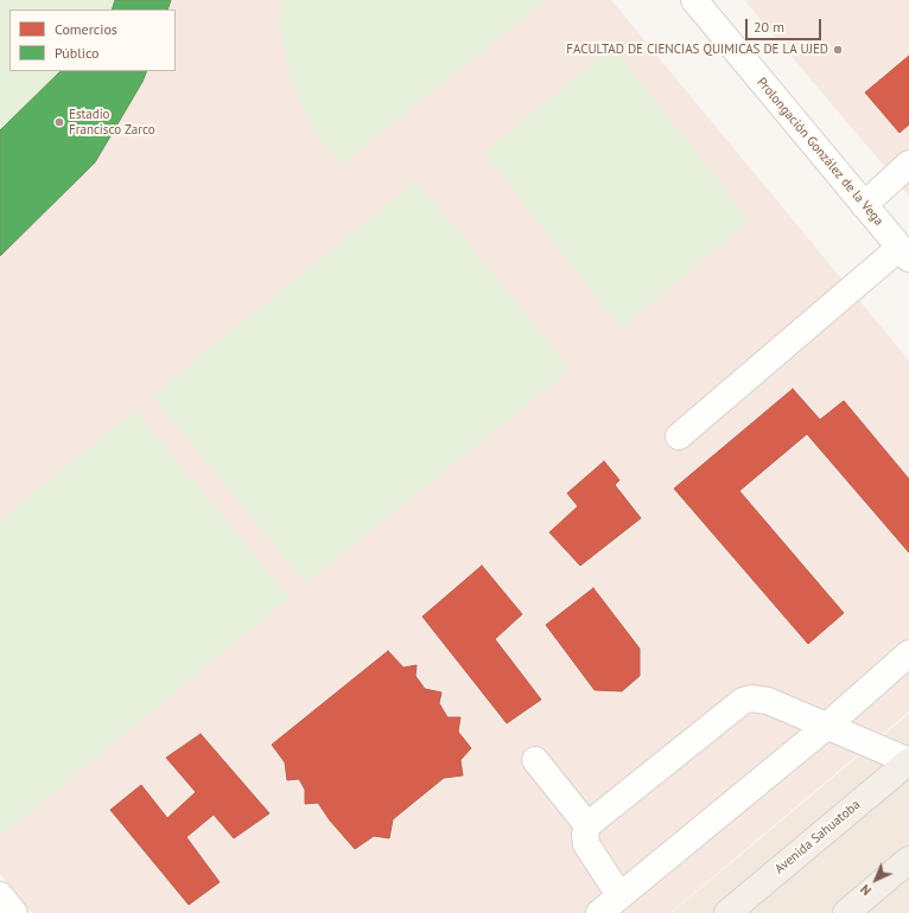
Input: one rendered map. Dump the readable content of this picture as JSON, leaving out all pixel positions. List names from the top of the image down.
{
  "streets": {
    "main road": ["Avenida Sahuatoba"],
    "street": ["Prolongación González de la Vega"]
  },
  "places": ["FACULTAD DE CIENCIAS QUIMICAS DE LA UJED", "Estadio Francisco Zarco"],
  "legend": ["Comercios", "Público"],
  "scale_bar": "20 m",
  "north": "bottom left"
}
